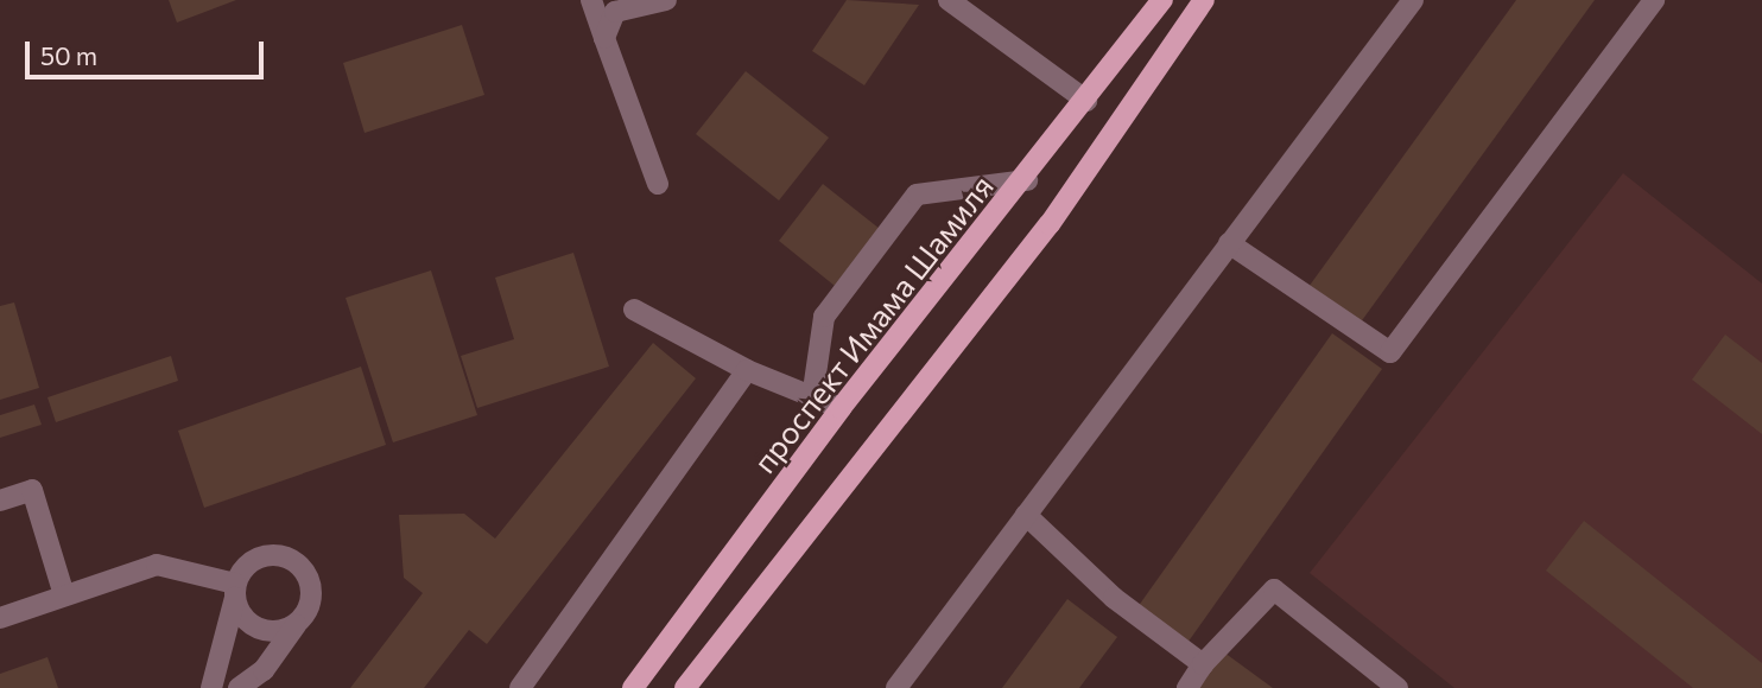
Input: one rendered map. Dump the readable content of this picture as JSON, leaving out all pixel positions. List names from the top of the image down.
{
  "streets": {
    "main road": ["проспект Имама Шамиля"]
  },
  "scale_bar": "50 m"
}
